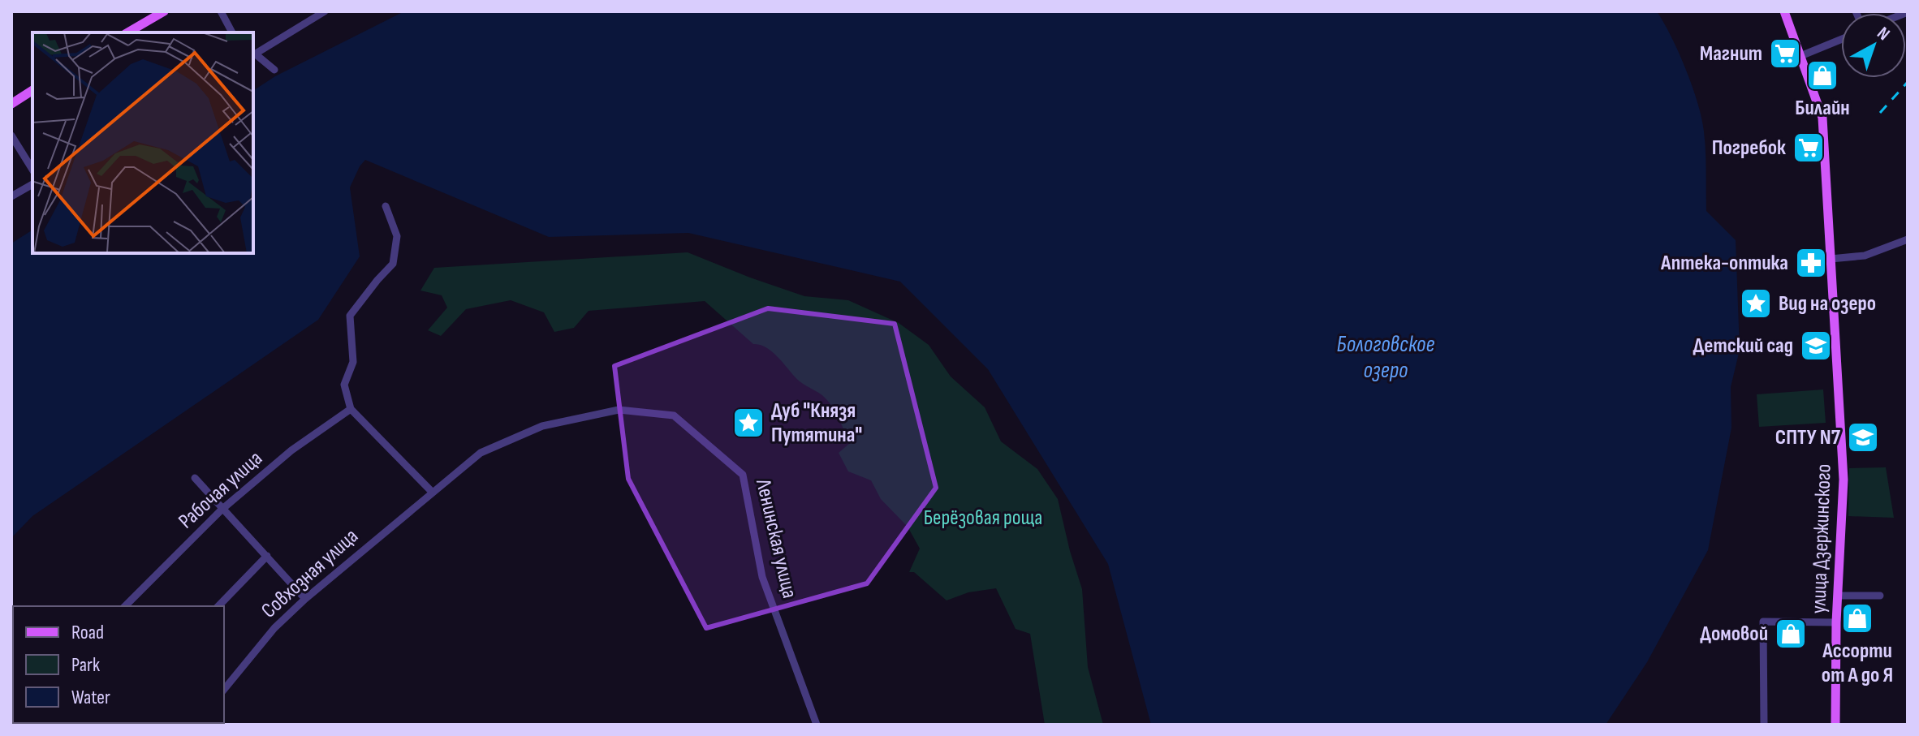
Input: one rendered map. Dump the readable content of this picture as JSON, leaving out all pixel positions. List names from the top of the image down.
{
  "streets": {
    "main road": ["улица Дзержинского"],
    "street": ["Рабочая улица", "Ленинская улица", "Совхозная улица"]
  },
  "crossings": [
    ["Ленинская улица", "Совхозная улица"]
  ],
  "water": ["Бологовское озеро"],
  "parks": ["Берёзовая роща"],
  "places": {
    "supermarket": ["Магнит", "Погребок"],
    "shop": ["Билайн", "Ассорти от А до Я", "Домовой"],
    "pharmacy": ["Аптека-оптика"],
    "place": ["Вид на озеро", "Дуб \"Князя Путятина\""],
    "school or university": ["Детский сад", "СПТУ N7"]
  },
  "legend": ["Road", "Park", "Water"],
  "north": "top right"
}
